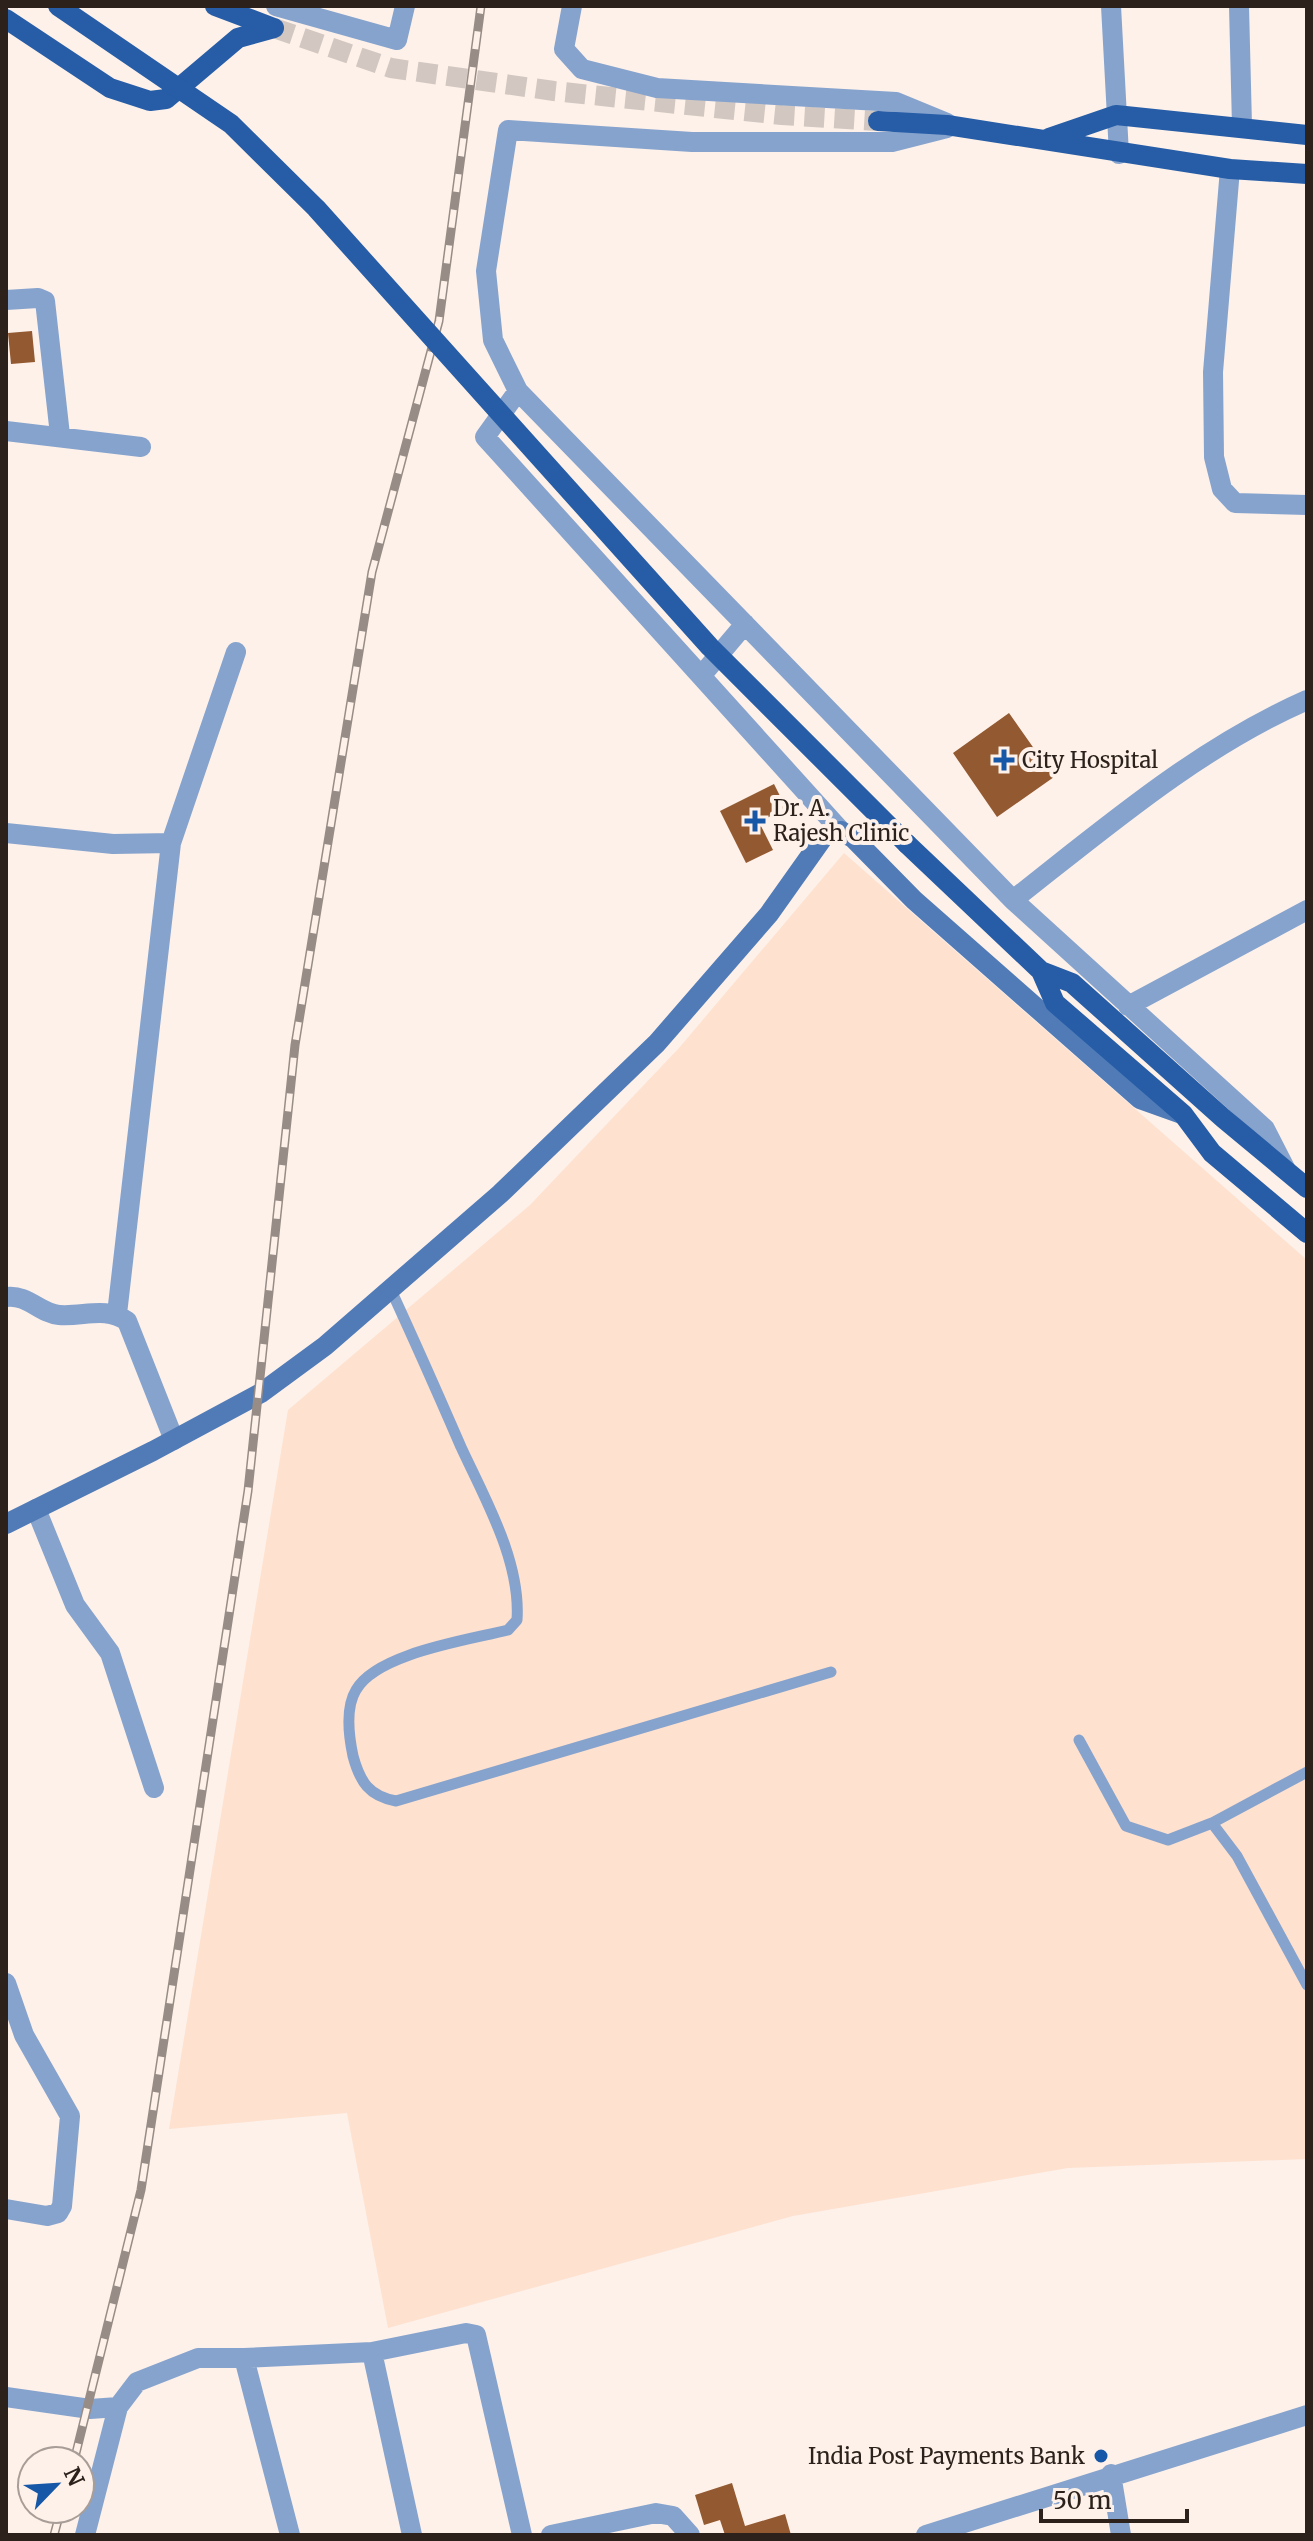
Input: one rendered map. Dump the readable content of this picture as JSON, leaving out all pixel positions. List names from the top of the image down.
{
  "places": {
    "health": ["City Hospital", "Dr. A. Rajesh Clinic"],
    "other": ["India Post Payments Bank"]
  },
  "scale_bar": "50 m",
  "north": "top right"
}
